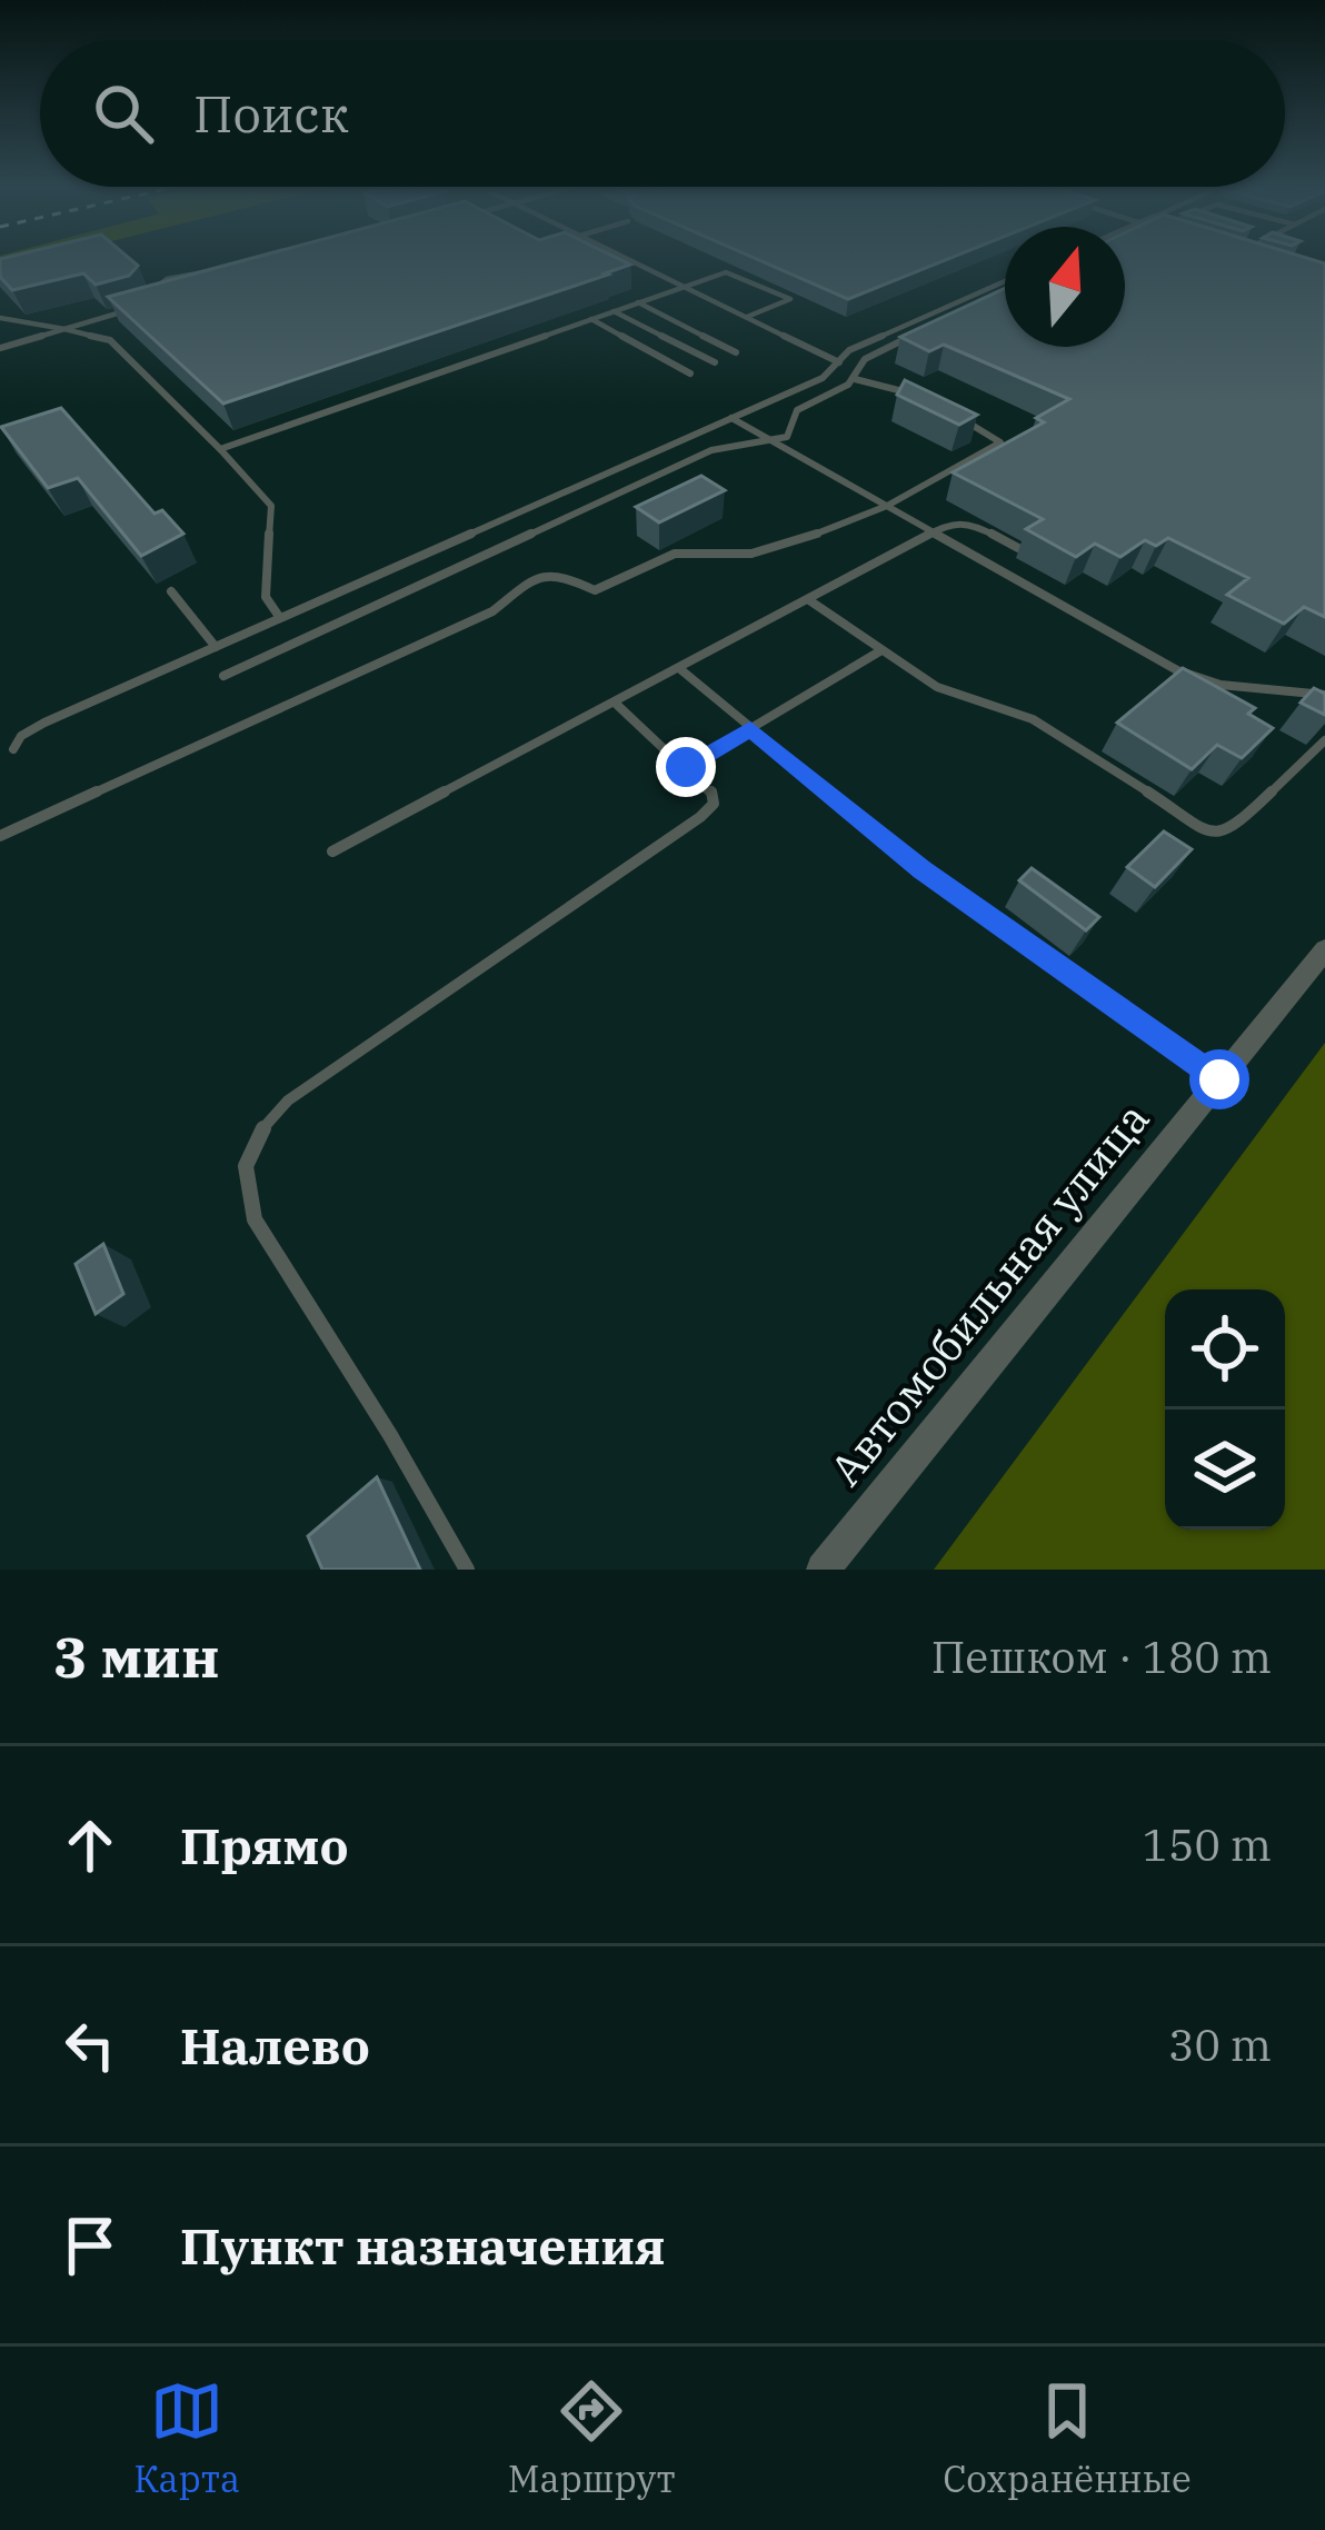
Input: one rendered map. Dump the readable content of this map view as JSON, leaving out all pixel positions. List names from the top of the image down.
{
  "streets": {
    "street": ["Автомобильная улица"]
  },
  "north": "top",
  "page": {
    "search": "Поиск",
    "heading": ["3 мин", "Пешком · 180 m"],
    "list": [
      ["Прямо", "150 m"],
      ["Налево", "30 m"],
      "Пункт назначения"
    ],
    "nav": ["Карта", "Маршрут", "Сохранённые"]
  }
}
